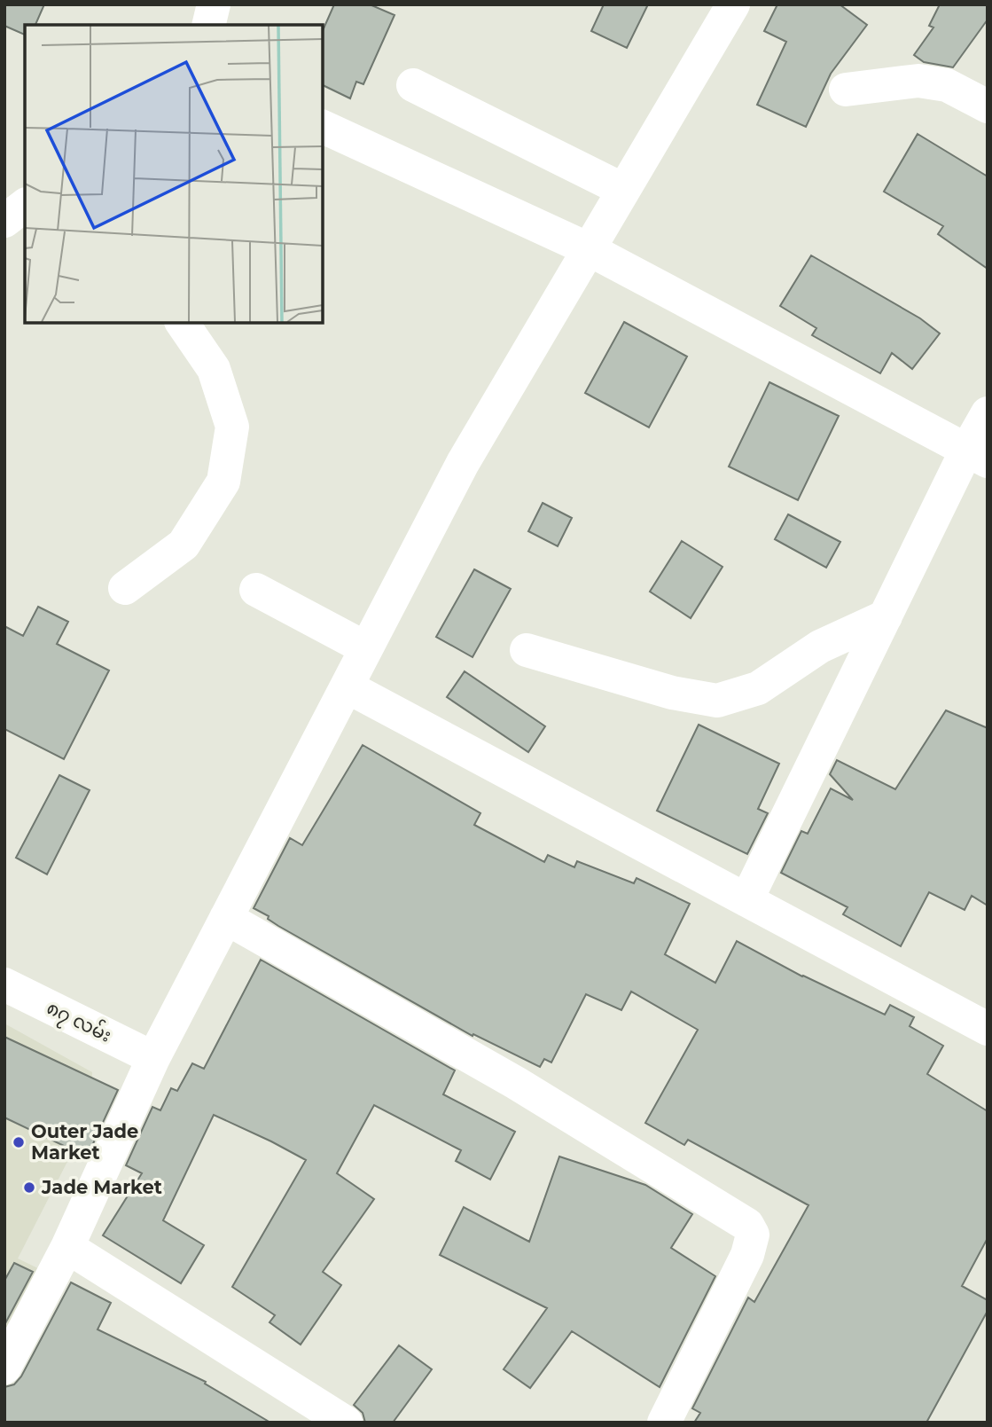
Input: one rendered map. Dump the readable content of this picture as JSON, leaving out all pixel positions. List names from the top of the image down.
{
  "streets": {
    "street": ["၈၇ လမ်း"]
  },
  "places": ["Outer Jade Market", "Jade Market"]
}
